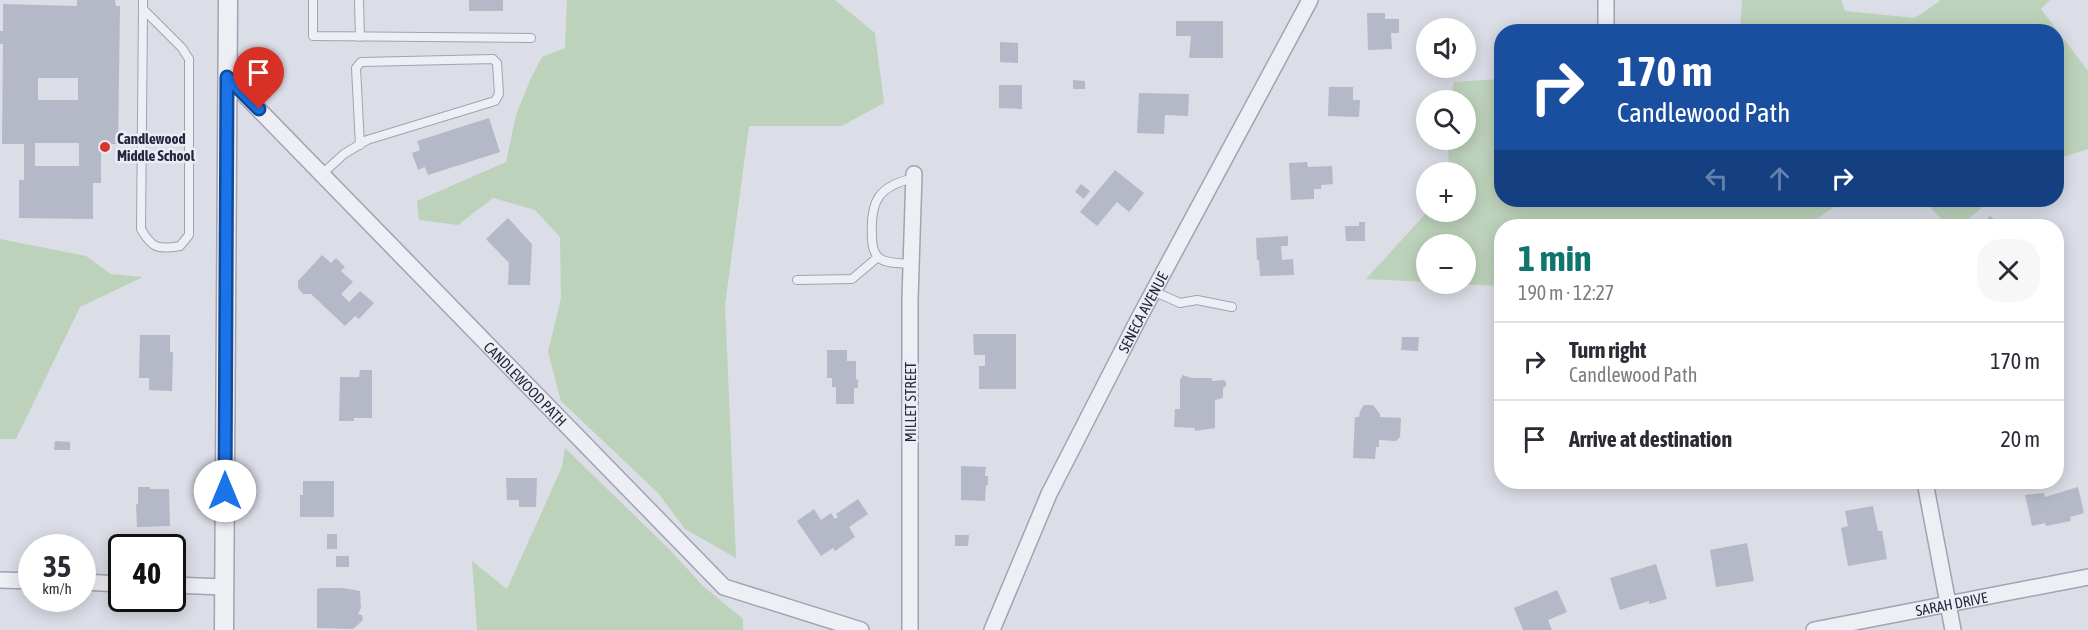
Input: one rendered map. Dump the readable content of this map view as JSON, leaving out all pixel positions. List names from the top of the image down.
{
  "streets": {
    "street": [
      "SENECA AVENUE",
      "CANDLEWOOD PATH",
      "MILLET STREET",
      "SARAH DRIVE"
    ]
  },
  "places": ["Candlewood Middle School"],
  "page": {
    "map_buttons": ["+", "−"],
    "turn": ["170 m", "Candlewood Path"],
    "heading": ["1 min", "190 m · 12:27"],
    "list": [
      {
        "name": "Turn right",
        "note": "Candlewood Path",
        "value": "170 m"
      },
      {
        "name": "Arrive at destination",
        "value": "20 m"
      }
    ],
    "speed": "35 km/h",
    "limit": "40"
  }
}
